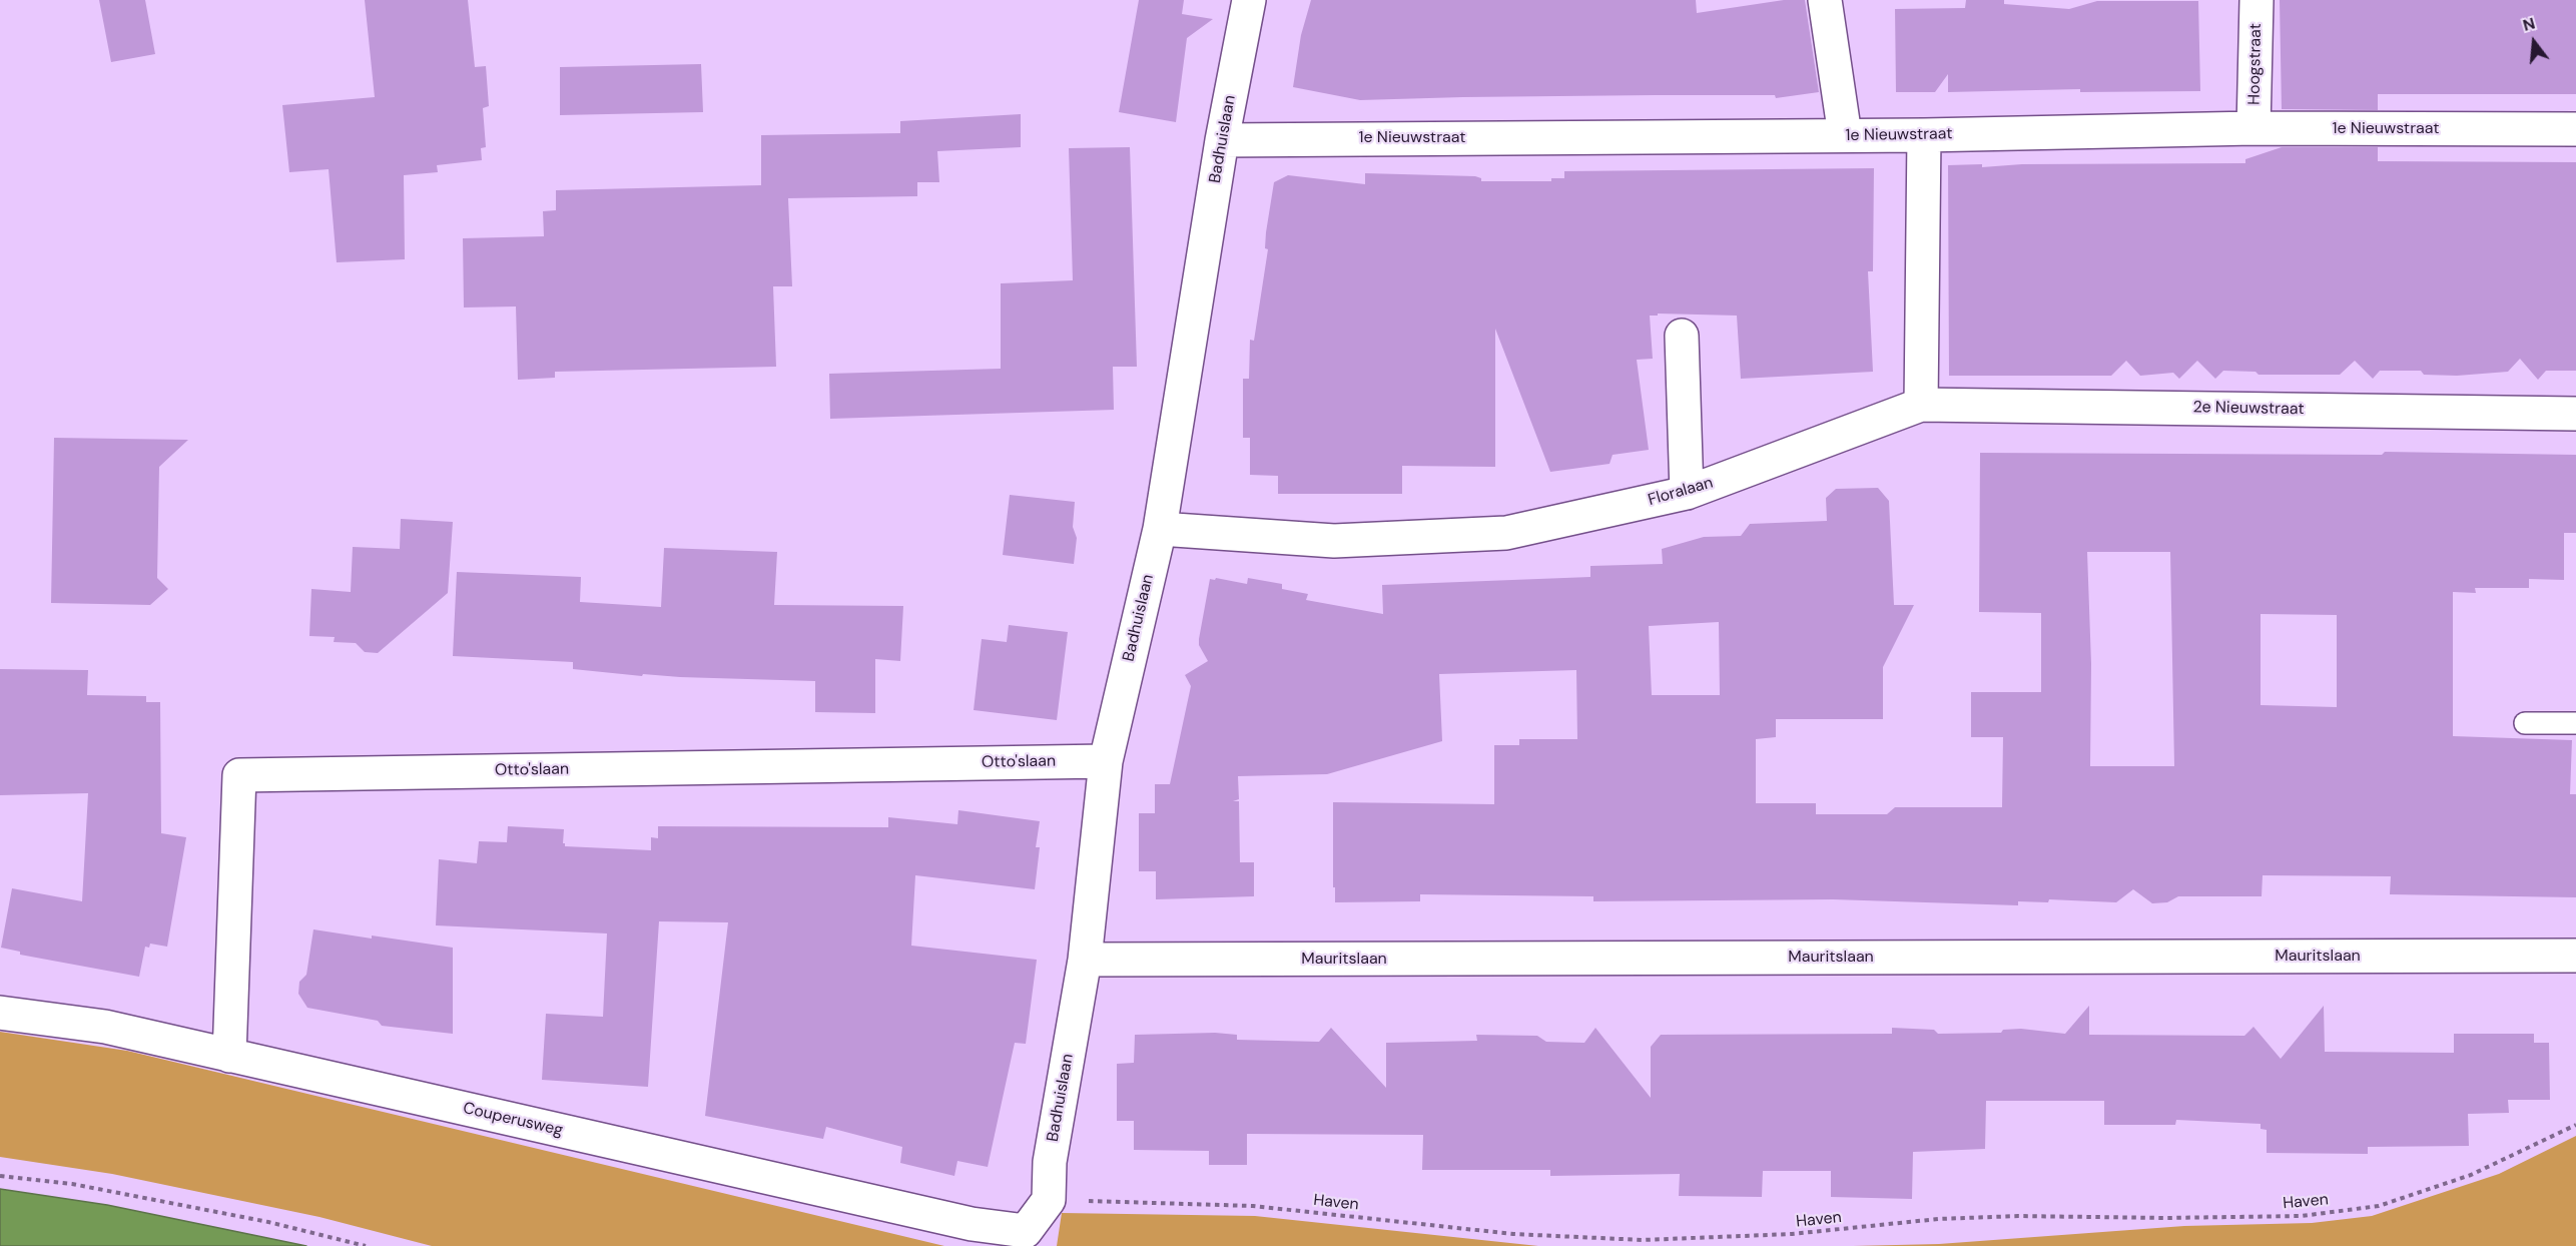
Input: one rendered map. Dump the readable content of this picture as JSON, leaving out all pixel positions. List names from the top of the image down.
{
  "streets": {
    "street": [
      "Hoogstraat",
      "1e Nieuwstraat",
      "Badhuislaan",
      "2e Nieuwstraat",
      "Floralaan",
      "Otto'slaan",
      "Mauritslaan",
      "Couperusweg"
    ],
    "path": ["Haven"]
  },
  "crossings": [
    ["Hoogstraat", "1e Nieuwstraat"],
    ["1e Nieuwstraat", "Badhuislaan"],
    ["Badhuislaan", "Floralaan"],
    ["Badhuislaan", "Otto'slaan"],
    ["Badhuislaan", "Mauritslaan"],
    ["Badhuislaan", "Couperusweg"],
    ["Badhuislaan", "Haven"],
    ["2e Nieuwstraat", "Floralaan"],
    ["Otto'slaan", "Couperusweg"],
    ["Couperusweg", "Haven"]
  ],
  "north": "top"
}
